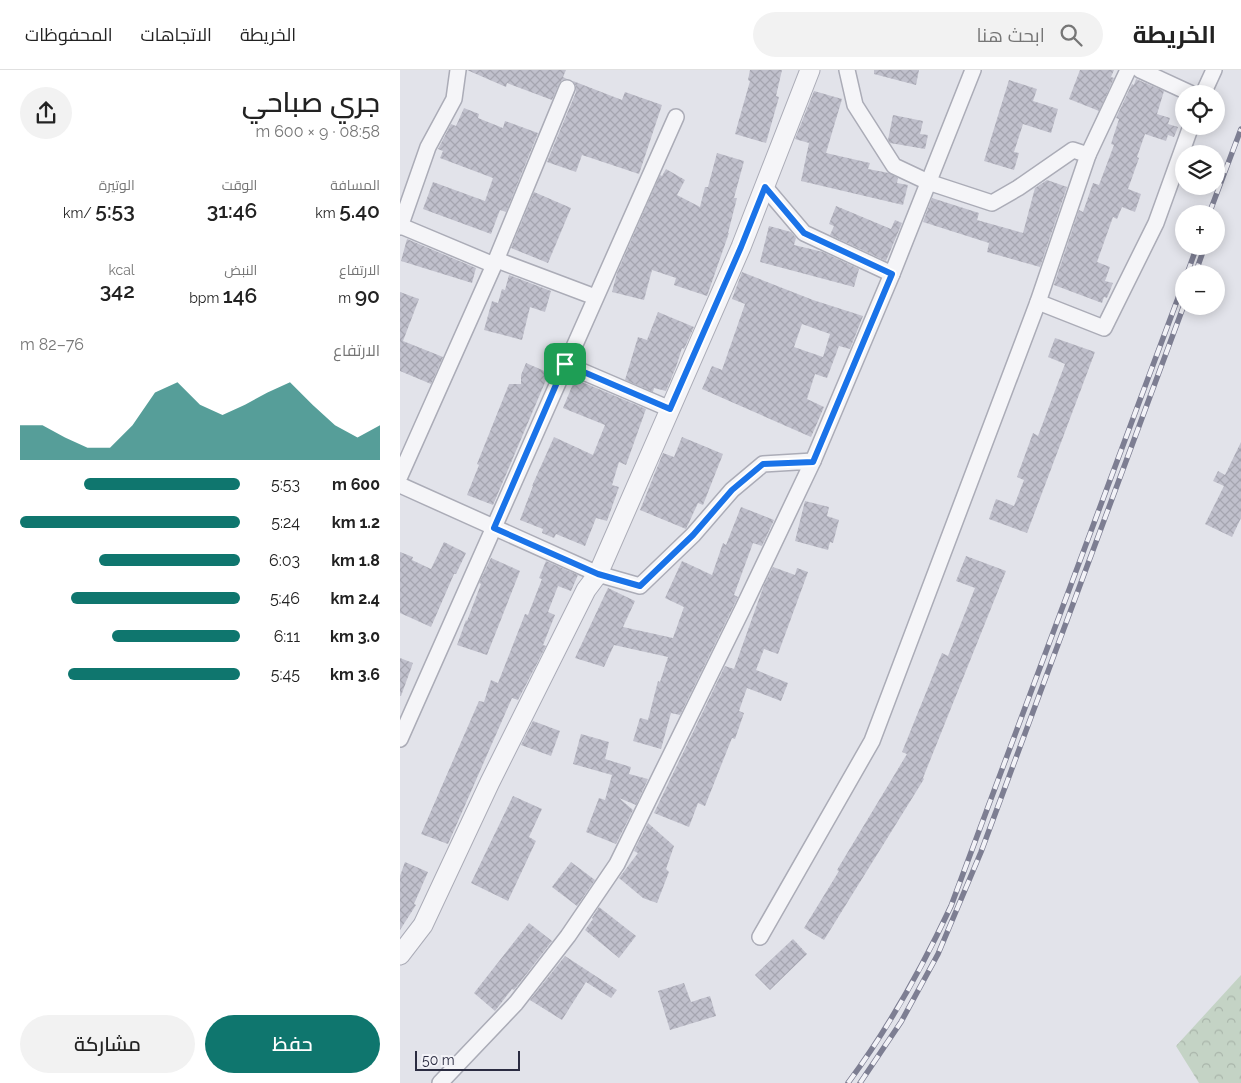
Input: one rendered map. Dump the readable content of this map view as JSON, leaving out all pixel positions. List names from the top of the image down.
{
  "scale_bar": "50 m",
  "page": {
    "header": "الخريطة",
    "search": "ابحث هنا",
    "nav": ["الخريطة", "الاتجاهات", "المحفوظات"],
    "heading": ["جري صباحي", "08:58 · 9 × 600 m"],
    "map_buttons": ["+", "−"],
    "stats": [
      ["المسافة", "5.40 km"],
      ["الوقت", "31:46"],
      ["الوتيرة", "5:53 /km"],
      ["الارتفاع", "90 m"],
      ["النبض", "146 bpm"],
      ["kcal", "342"]
    ],
    "chart": ["الارتفاع", "76–82 m"],
    "list": [
      {
        "name": "600 m",
        "note": "5:53"
      },
      {
        "name": "1.2 km",
        "note": "5:24"
      },
      {
        "name": "1.8 km",
        "note": "6:03"
      },
      {
        "name": "2.4 km",
        "note": "5:46"
      },
      {
        "name": "3.0 km",
        "note": "6:11"
      },
      {
        "name": "3.6 km",
        "note": "5:45"
      }
    ],
    "buttons": ["حفظ", "مشاركة"],
    "scale": "50 m"
  }
}
